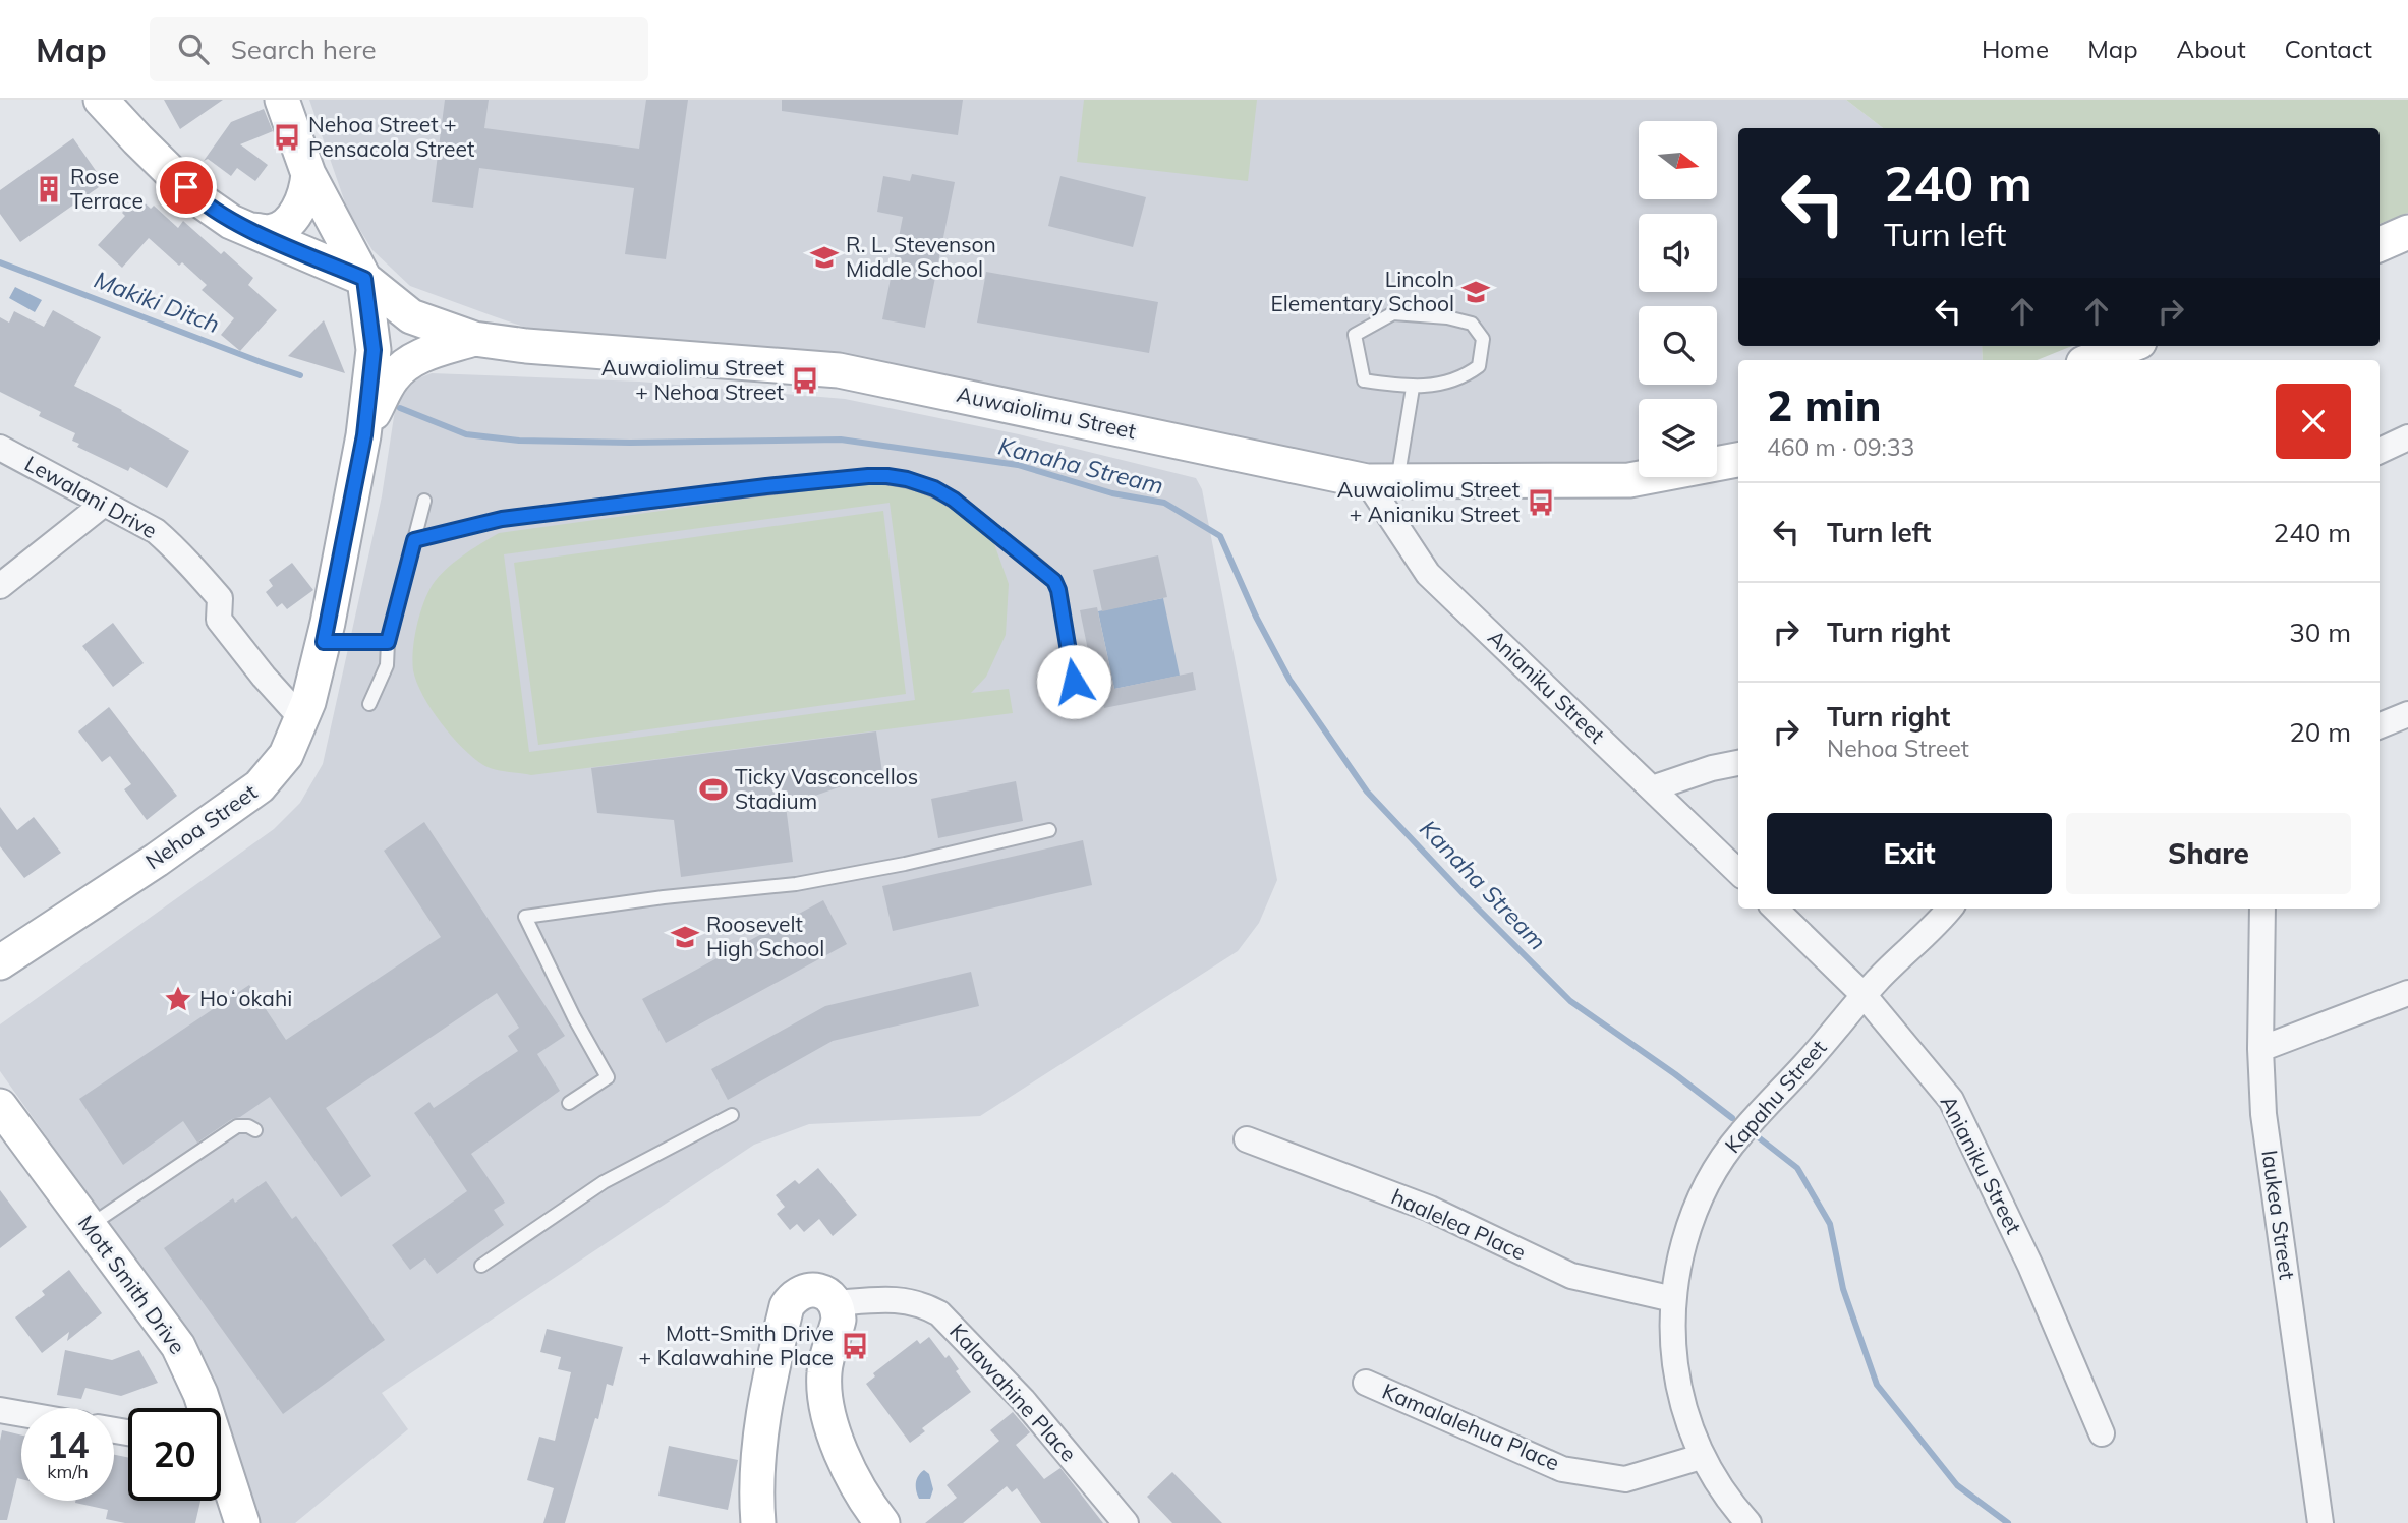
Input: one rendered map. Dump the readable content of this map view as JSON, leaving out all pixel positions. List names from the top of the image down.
{
  "streets": {
    "street": [
      "Auwaiolimu Street",
      "Lewalani Drive",
      "Anianiku Street",
      "Nehoa Street",
      "Kapahu Street",
      "Iaukea Street",
      "haalelea Place",
      "Mott Smith Drive",
      "Kalawahine Place",
      "Kamalalehua Place"
    ]
  },
  "crossings": [
    ["Auwaiolimu Street", "Anianiku Street"],
    ["Auwaiolimu Street", "Nehoa Street"],
    ["Lewalani Drive", "Nehoa Street"],
    ["Anianiku Street", "Kapahu Street"],
    ["Kapahu Street", "haalelea Place"],
    ["Kapahu Street", "Kamalalehua Place"]
  ],
  "water": ["Makiki Ditch", "Kanaha Stream"],
  "places": {
    "bus stop": [
      "Nehoa Street + Pensacola Street",
      "Auwaiolimu Street + Nehoa Street",
      "Auwaiolimu Street + Anianiku Street",
      "Mott-Smith Drive + Kalawahine Place"
    ],
    "building": ["Rose Terrace"],
    "school or university": ["R. L. Stevenson Middle School", "Lincoln Elementary School", "Roosevelt High School"],
    "sports": ["Ticky Vasconcellos Stadium"],
    "place": ["Hoʻokahi"]
  },
  "north": "right",
  "page": {
    "header": "Map",
    "search": "Search here",
    "nav": [
      "Home",
      "Map",
      "About",
      "Contact"
    ],
    "turn": ["240 m", "Turn left"],
    "heading": ["2 min", "460 m · 09:33"],
    "list": [
      {
        "name": "Turn left",
        "value": "240 m"
      },
      {
        "name": "Turn right",
        "value": "30 m"
      },
      {
        "name": "Turn right",
        "note": "Nehoa Street",
        "value": "20 m"
      }
    ],
    "buttons": ["Exit", "Share"],
    "speed": "14 km/h",
    "limit": "20"
  }
}
